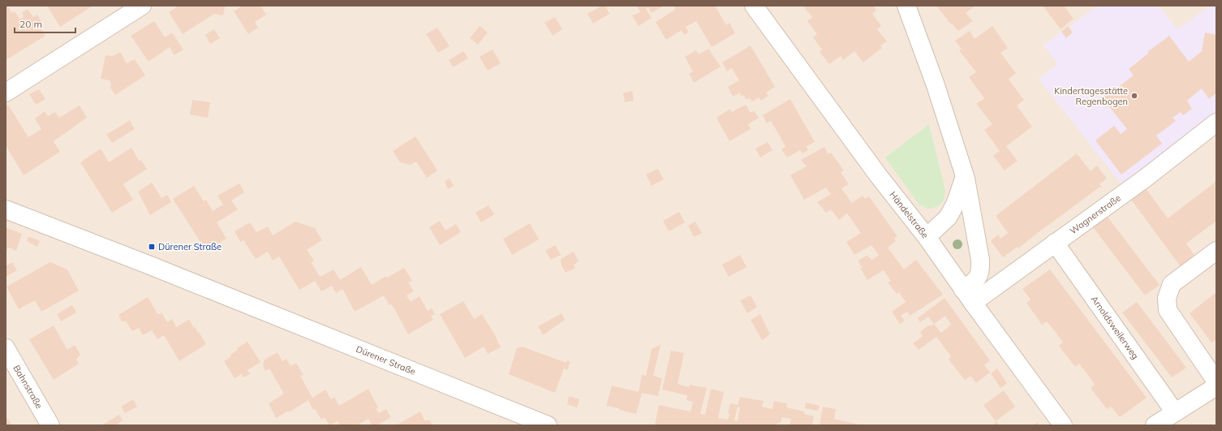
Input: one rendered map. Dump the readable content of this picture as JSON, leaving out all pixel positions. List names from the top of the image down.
{
  "streets": {
    "street": [
      "Wagnerstraße",
      "Händelstraße",
      "Arnoldsweilerweg",
      "Dürener Straße",
      "Bahnstraße"
    ]
  },
  "crossings": [
    ["Wagnerstraße", "Händelstraße"],
    ["Wagnerstraße", "Arnoldsweilerweg"]
  ],
  "places": {
    "other": ["Kindertagesstätte Regenbogen"],
    "transit": ["Dürener Straße"]
  },
  "scale_bar": "20 m"
}
